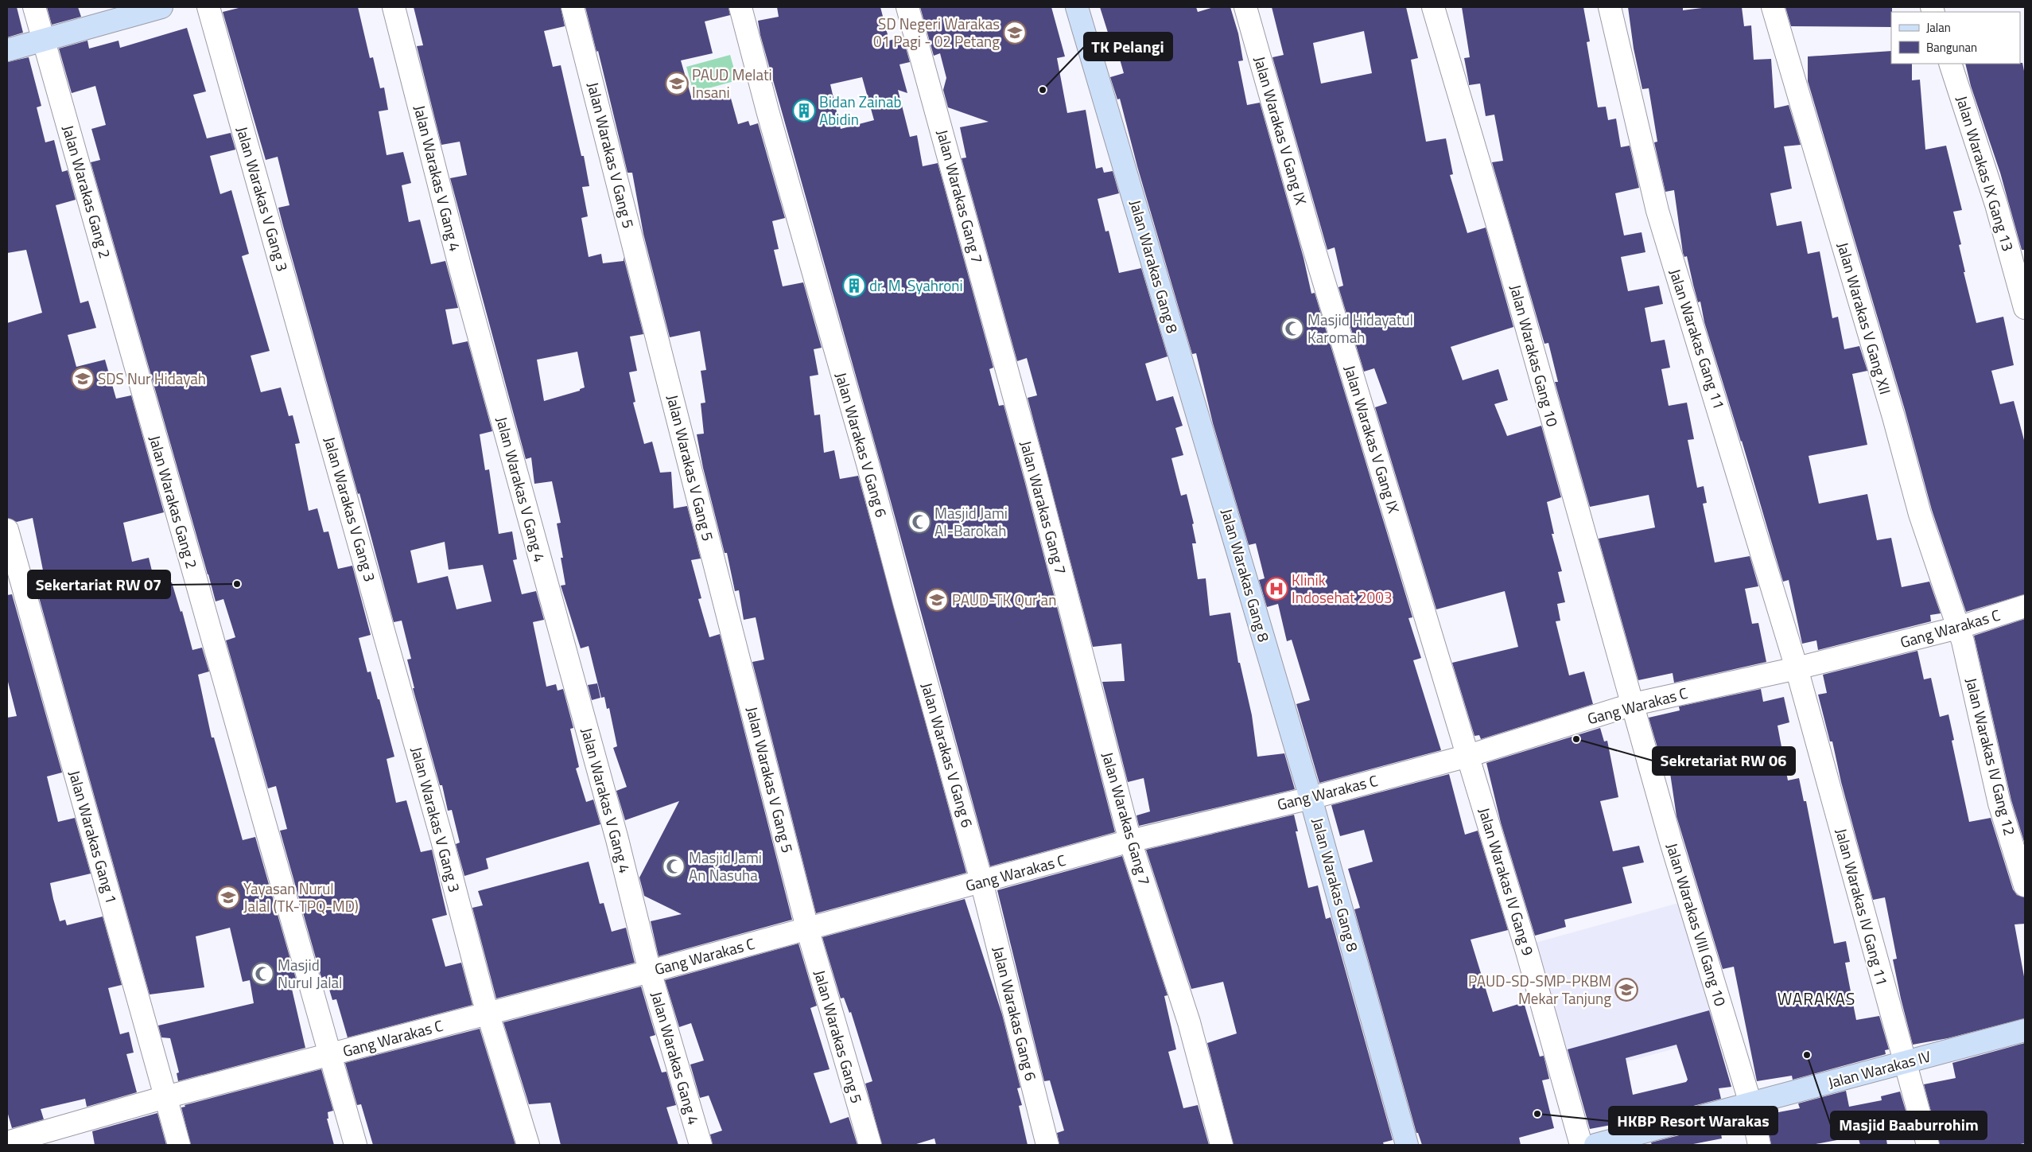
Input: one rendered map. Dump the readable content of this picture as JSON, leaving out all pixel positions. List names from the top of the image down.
{
  "streets": {
    "street": [
      "Jalan Warakas V Gang IX",
      "Jalan Warakas V Gang 5",
      "Jalan Warakas IX Gang 13",
      "Jalan Warakas V Gang 4",
      "Jalan Warakas Gang 2",
      "Jalan Warakas Gang 7",
      "Jalan Warakas V Gang 3",
      "Jalan Warakas Gang 8",
      "Jalan Warakas V Gang XII",
      "Jalan Warakas Gang 11",
      "Jalan Warakas Gang 10",
      "Jalan Warakas V Gang 6",
      "Gang Warakas C",
      "Jalan Warakas IV Gang 12",
      "Jalan Warakas Gang 1",
      "Jalan Warakas IV Gang 9",
      "Jalan Warakas IV Gang 11",
      "Jalan Warakas VIII Gang 10",
      "Jalan Warakas Gang 6",
      "Jalan Warakas Gang 5",
      "Jalan Warakas Gang 4",
      "Jalan Warakas IV"
    ]
  },
  "crossings": [
    ["Jalan Warakas V Gang IX", "Gang Warakas C"],
    ["Jalan Warakas V Gang IX", "Jalan Warakas IV Gang 9"],
    ["Jalan Warakas V Gang 5", "Gang Warakas C"],
    ["Jalan Warakas V Gang 5", "Jalan Warakas Gang 5"],
    ["Jalan Warakas V Gang 4", "Gang Warakas C"],
    ["Jalan Warakas V Gang 4", "Jalan Warakas Gang 4"],
    ["Jalan Warakas Gang 2", "Gang Warakas C"],
    ["Jalan Warakas Gang 7", "Gang Warakas C"],
    ["Jalan Warakas V Gang 3", "Gang Warakas C"],
    ["Jalan Warakas Gang 8", "Gang Warakas C"],
    ["Jalan Warakas V Gang XII", "Gang Warakas C"],
    ["Jalan Warakas V Gang XII", "Jalan Warakas IV Gang 12"],
    ["Jalan Warakas Gang 11", "Gang Warakas C"],
    ["Jalan Warakas Gang 11", "Jalan Warakas IV Gang 11"],
    ["Jalan Warakas Gang 10", "Gang Warakas C"],
    ["Jalan Warakas Gang 10", "Jalan Warakas VIII Gang 10"],
    ["Jalan Warakas V Gang 6", "Gang Warakas C"],
    ["Jalan Warakas V Gang 6", "Jalan Warakas Gang 6"],
    ["Gang Warakas C", "Jalan Warakas IV Gang 12"],
    ["Gang Warakas C", "Jalan Warakas Gang 1"],
    ["Gang Warakas C", "Jalan Warakas IV Gang 9"],
    ["Gang Warakas C", "Jalan Warakas IV Gang 11"],
    ["Gang Warakas C", "Jalan Warakas VIII Gang 10"],
    ["Gang Warakas C", "Jalan Warakas Gang 6"],
    ["Gang Warakas C", "Jalan Warakas Gang 5"],
    ["Gang Warakas C", "Jalan Warakas Gang 4"],
    ["Jalan Warakas IV Gang 11", "Jalan Warakas IV"],
    ["Jalan Warakas VIII Gang 10", "Jalan Warakas IV"]
  ],
  "districts": ["WARAKAS"],
  "places": {
    "school or university": [
      "SD Negeri Warakas 01 Pagi - 02 Petang",
      "PAUD Melati Insani",
      "SDS Nur Hidayah",
      "PAUD-TK Qur'an",
      "Yayasan Nurul Jalal (TK-TPQ-MD)",
      "PAUD-SD-SMP-PKBM Mekar Tanjung"
    ],
    "other": [
      "TK Pelangi",
      "Sekertariat RW 07",
      "Sekretariat RW 06",
      "Masjid Baaburrohim",
      "HKBP Resort Warakas"
    ],
    "building": ["Bidan Zainab Abidin", "dr. M. Syahroni"],
    "mosque": [
      "Masjid Hidayatul Karomah",
      "Masjid Jami Al-Barokah",
      "Masjid Jami An Nasuha",
      "Masjid Nurul Jalal"
    ],
    "hospital": ["Klinik Indosehat 2003"]
  },
  "legend": ["Jalan", "Bangunan"]
}
